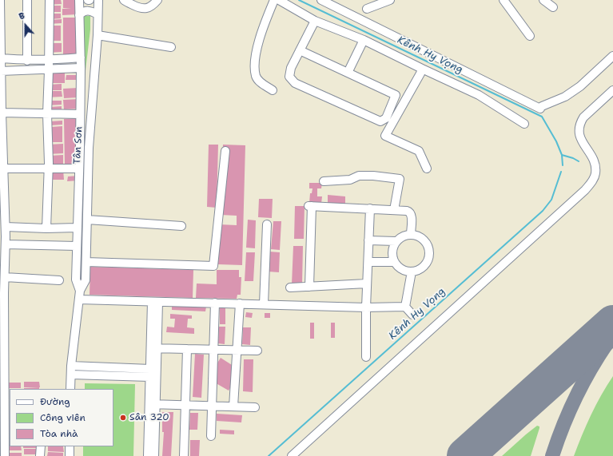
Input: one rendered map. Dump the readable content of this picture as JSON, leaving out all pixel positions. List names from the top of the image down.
{
  "streets": {
    "street": ["Tân Sơn"]
  },
  "water": ["Kênh Hy Vọng"],
  "places": ["Sân 320"],
  "legend": ["Đường", "Công viên", "Tòa nhà"],
  "north": "top"
}
